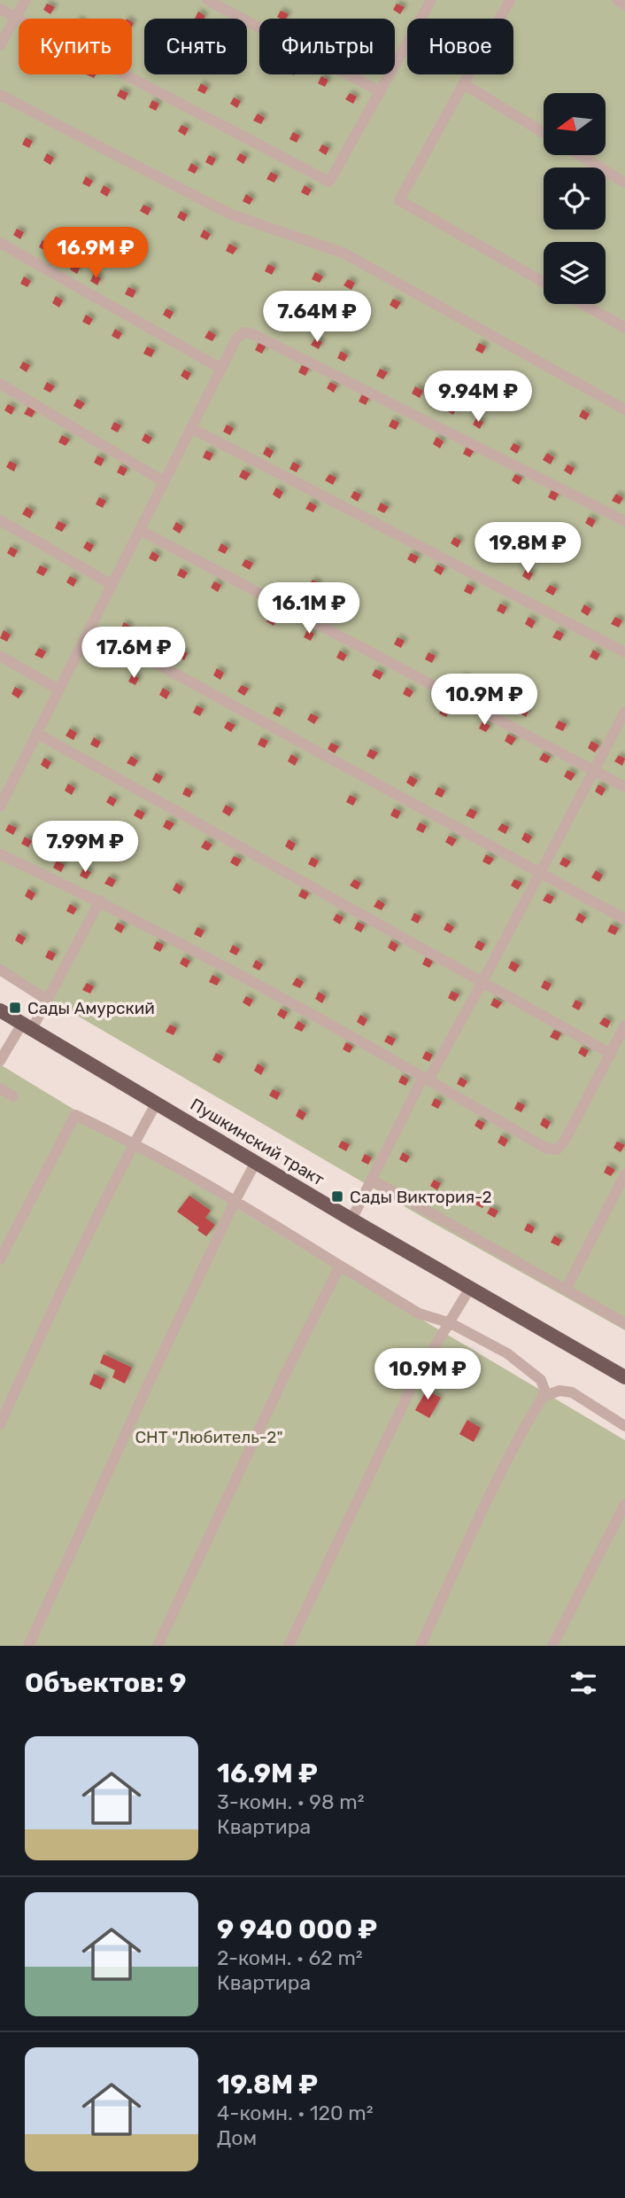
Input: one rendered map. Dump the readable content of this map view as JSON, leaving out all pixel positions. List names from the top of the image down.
{
  "streets": {
    "main road": ["Пушкинский тракт"]
  },
  "parks": ["СНТ \"Любитель-2\""],
  "places": {
    "transit": ["Сады Амурский", "Сады Виктория-2"]
  },
  "north": "left",
  "page": {
    "chip": [
      "Купить",
      "Снять",
      "Фильтры",
      "Новое"
    ],
    "price": [
      "16.9M ₽",
      "7.64M ₽",
      "9.94M ₽",
      "19.8M ₽",
      "16.1M ₽",
      "17.6M ₽",
      "10.9M ₽",
      "7.99M ₽",
      "10.9M ₽"
    ],
    "heading": "Объектов: 9",
    "list": [
      {
        "name": "16.9M ₽",
        "note": "3-комн. · 98 m² · Квартира"
      },
      {
        "name": "9 940 000 ₽",
        "note": "2-комн. · 62 m² · Квартира"
      },
      {
        "name": "19.8M ₽",
        "note": "4-комн. · 120 m² · Дом"
      }
    ]
  }
}
